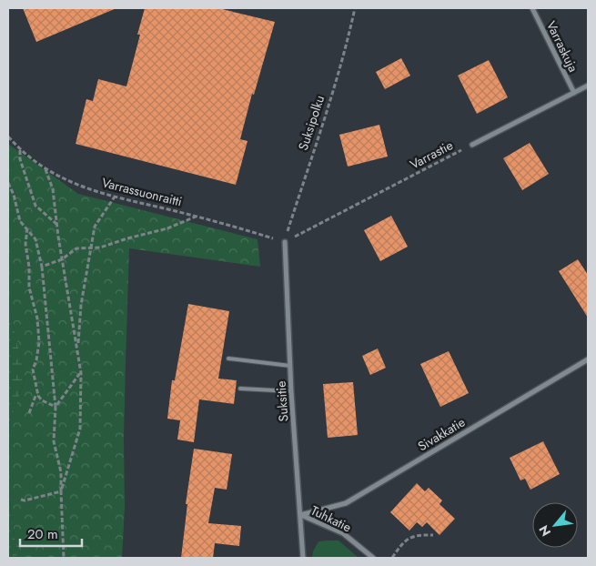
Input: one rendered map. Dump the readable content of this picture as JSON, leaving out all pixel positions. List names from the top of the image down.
{
  "streets": {
    "street": [
      "Varraskuja",
      "Varrastie",
      "Suksitie",
      "Sivakkatie",
      "Tuhkatie"
    ],
    "path": ["Suksipolku", "Varrassuonraitti"]
  },
  "crossings": [
    ["Varraskuja", "Varrastie"],
    ["Suksipolku", "Varrastie"],
    ["Suksipolku", "Varrassuonraitti"],
    ["Suksipolku", "Suksitie"],
    ["Varrastie", "Varrassuonraitti"],
    ["Varrastie", "Suksitie"],
    ["Varrassuonraitti", "Suksitie"],
    ["Suksitie", "Sivakkatie"],
    ["Suksitie", "Tuhkatie"],
    ["Sivakkatie", "Tuhkatie"]
  ],
  "scale_bar": "20 m",
  "north": "bottom left"
}
